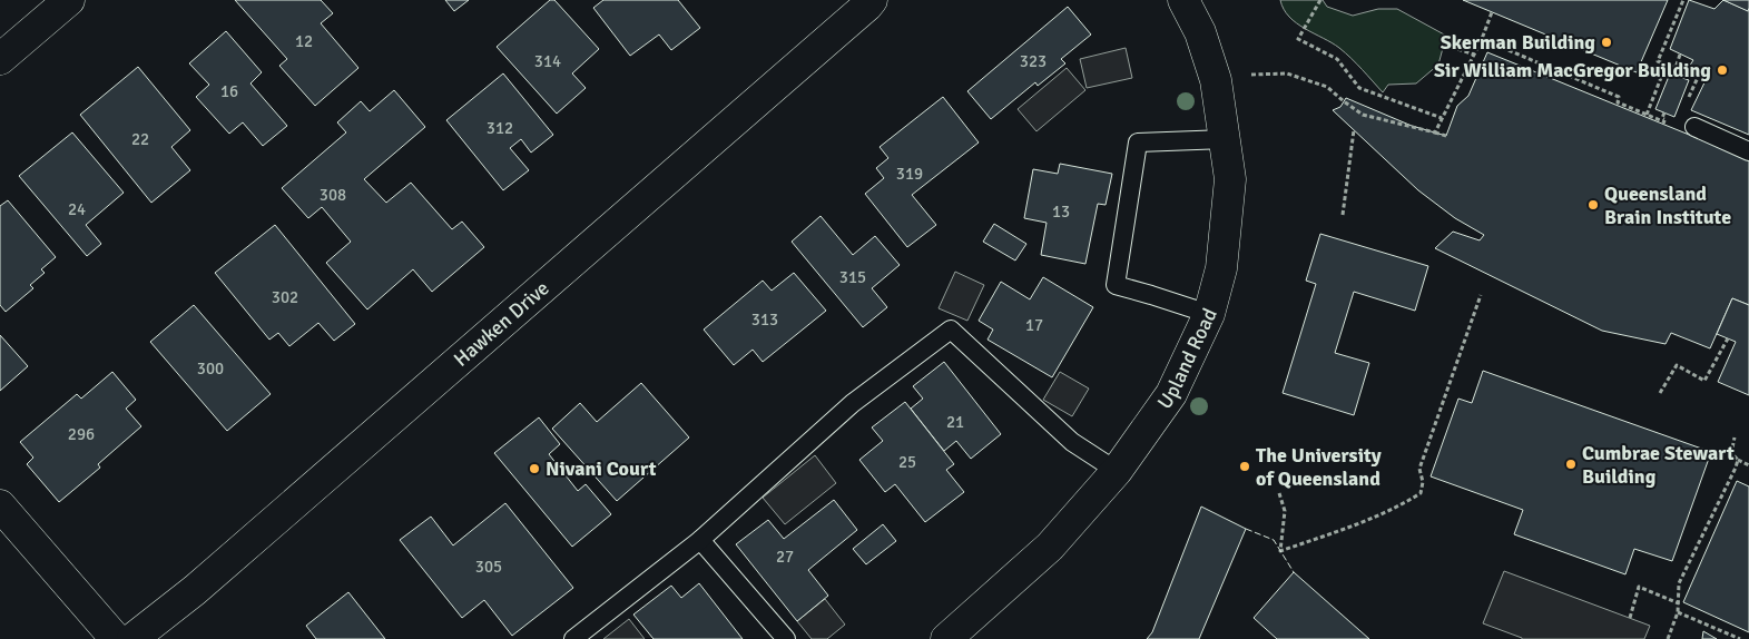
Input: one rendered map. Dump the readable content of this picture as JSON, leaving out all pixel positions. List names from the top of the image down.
{
  "streets": {
    "street": ["Hawken Drive", "Upland Road"]
  },
  "places": [
    "Skerman Building",
    "Sir William MacGregor Building",
    "Queensland Brain Institute",
    "Cumbrae Stewart Building",
    "The University of Queensland",
    "Nivani Court"
  ],
  "house_numbers": [
    "12",
    "314",
    "323",
    "16",
    "312",
    "22",
    "319",
    "308",
    "24",
    "13",
    "315",
    "302",
    "313",
    "17",
    "300",
    "21",
    "296",
    "25",
    "27",
    "305"
  ]
}
